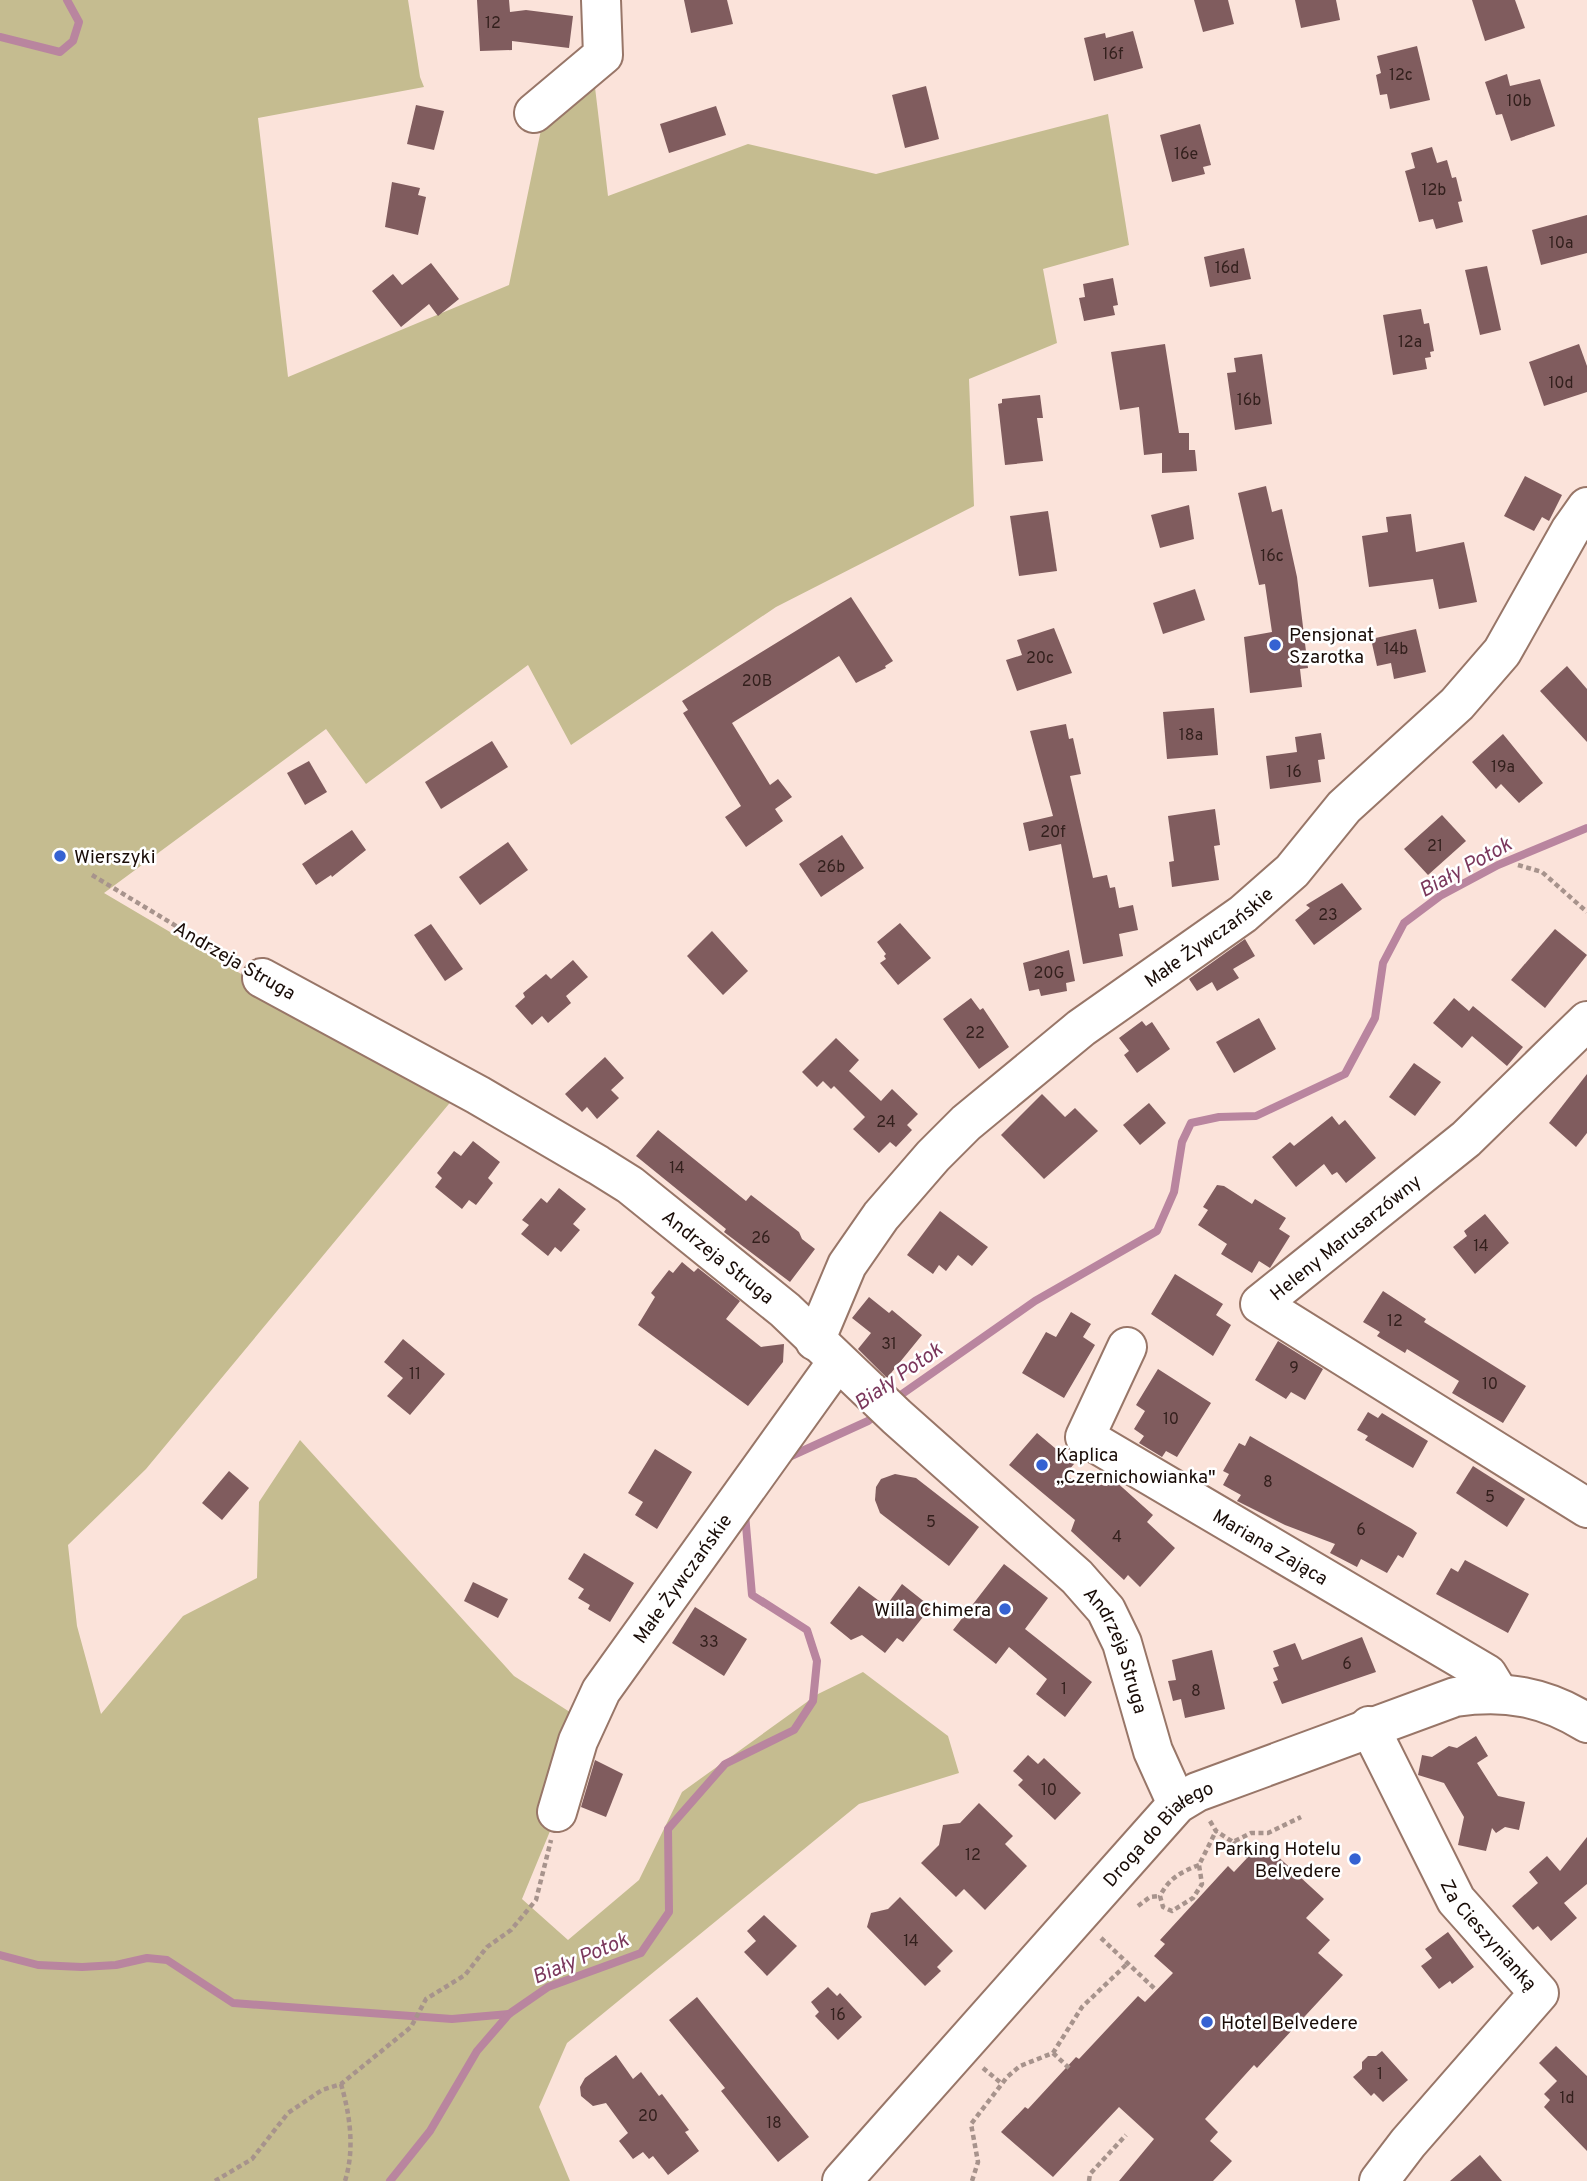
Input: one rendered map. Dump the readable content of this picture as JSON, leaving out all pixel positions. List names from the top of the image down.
{
  "streets": {
    "street": [
      "Małe Żywczańskie",
      "Andrzeja Struga",
      "Heleny Marusarzówny",
      "Mariana Zająca",
      "Droga do Białego",
      "Za Cieszynianką"
    ]
  },
  "crossings": [
    ["Małe Żywczańskie", "Andrzeja Struga"],
    ["Andrzeja Struga", "Droga do Białego"],
    ["Mariana Zająca", "Droga do Białego"],
    ["Droga do Białego", "Za Cieszynianką"]
  ],
  "water": ["Biały Potok"],
  "places": [
    "Pensjonat Szarotka",
    "Wierszyki",
    "Kaplica „Czernichowianka\"",
    "Willa Chimera",
    "Parking Hotelu Belvedere",
    "Hotel Belvedere"
  ],
  "house_numbers": [
    "12",
    "16f",
    "12c",
    "10b",
    "16e",
    "12b",
    "10a",
    "16d",
    "12a",
    "10d",
    "16b",
    "16c",
    "14b",
    "20c",
    "20B",
    "18a",
    "19a",
    "16",
    "20f",
    "21",
    "26b",
    "23",
    "20G",
    "22",
    "24",
    "14",
    "26",
    "14",
    "12",
    "31",
    "9",
    "11",
    "10",
    "10",
    "8",
    "5",
    "5",
    "6",
    "4",
    "33",
    "6",
    "1",
    "8",
    "10",
    "12",
    "14",
    "16",
    "1",
    "1d",
    "20",
    "18"
  ]
}
